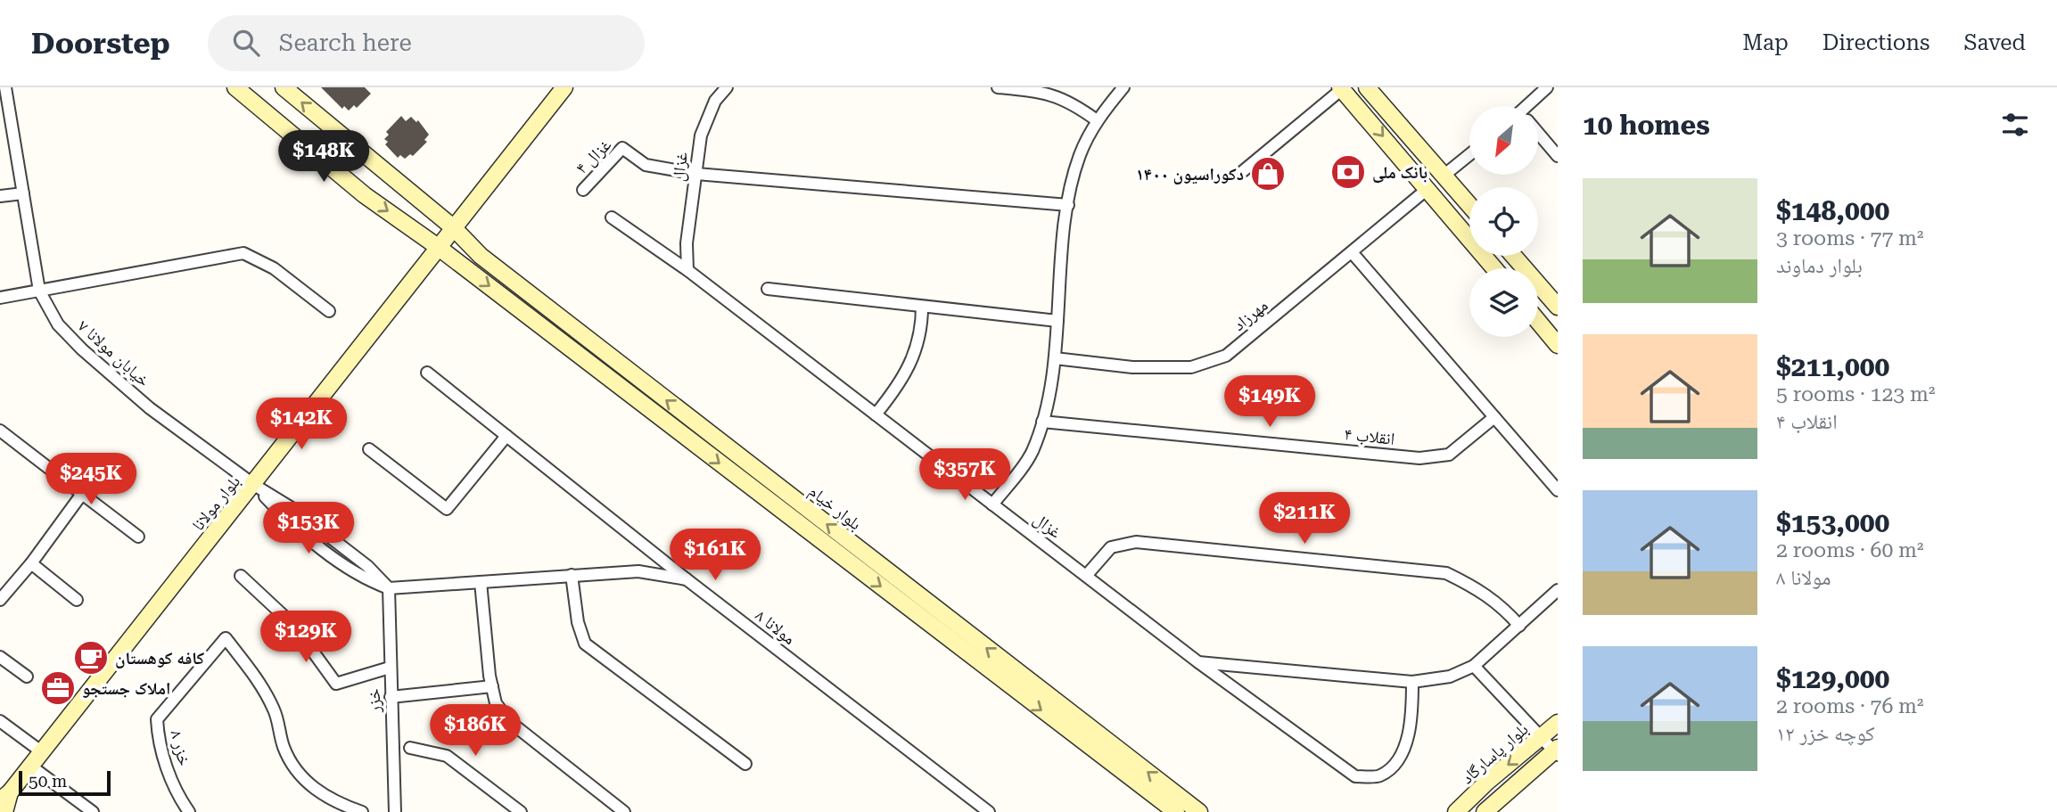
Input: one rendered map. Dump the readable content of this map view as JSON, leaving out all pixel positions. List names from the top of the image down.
{
  "streets": {
    "street": [
      "غزال ۴",
      "غزال",
      "مهرزاد",
      "خیابان مولانا ۷",
      "انقلاب ۴",
      "بلوار مولانا",
      "بلوار خیام",
      "مولانا ۸",
      "خزر",
      "خزر ۸",
      "بلوار پاسارگاد"
    ]
  },
  "crossings": [
    ["غزال ۴", "غزال"],
    ["خیابان مولانا ۷", "بلوار مولانا"],
    ["بلوار مولانا", "بلوار خیام"]
  ],
  "places": {
    "bank": ["بانک ملی"],
    "shop": ["دکوراسیون ۱۴۰۰"],
    "cafe": ["کافه کوهستان"],
    "office": ["املاک جستجو"]
  },
  "scale_bar": "50 m",
  "north": "bottom left",
  "page": {
    "header": "Doorstep",
    "search": "Search here",
    "nav": ["Map", "Directions", "Saved"],
    "heading": "10 homes",
    "price": [
      "$148K",
      "$149K",
      "$142K",
      "$357K",
      "$245K",
      "$211K",
      "$153K",
      "$161K",
      "$129K",
      "$186K"
    ],
    "list": [
      {
        "name": "$148,000",
        "note": "3 rooms · 77 m² · بلوار دماوند"
      },
      {
        "name": "$211,000",
        "note": "5 rooms · 123 m² · انقلاب ۴"
      },
      {
        "name": "$153,000",
        "note": "2 rooms · 60 m² · مولانا ۸"
      },
      {
        "name": "$129,000",
        "note": "2 rooms · 76 m² · کوچه خزر ۱۲"
      }
    ],
    "scale": "50 m"
  }
}
